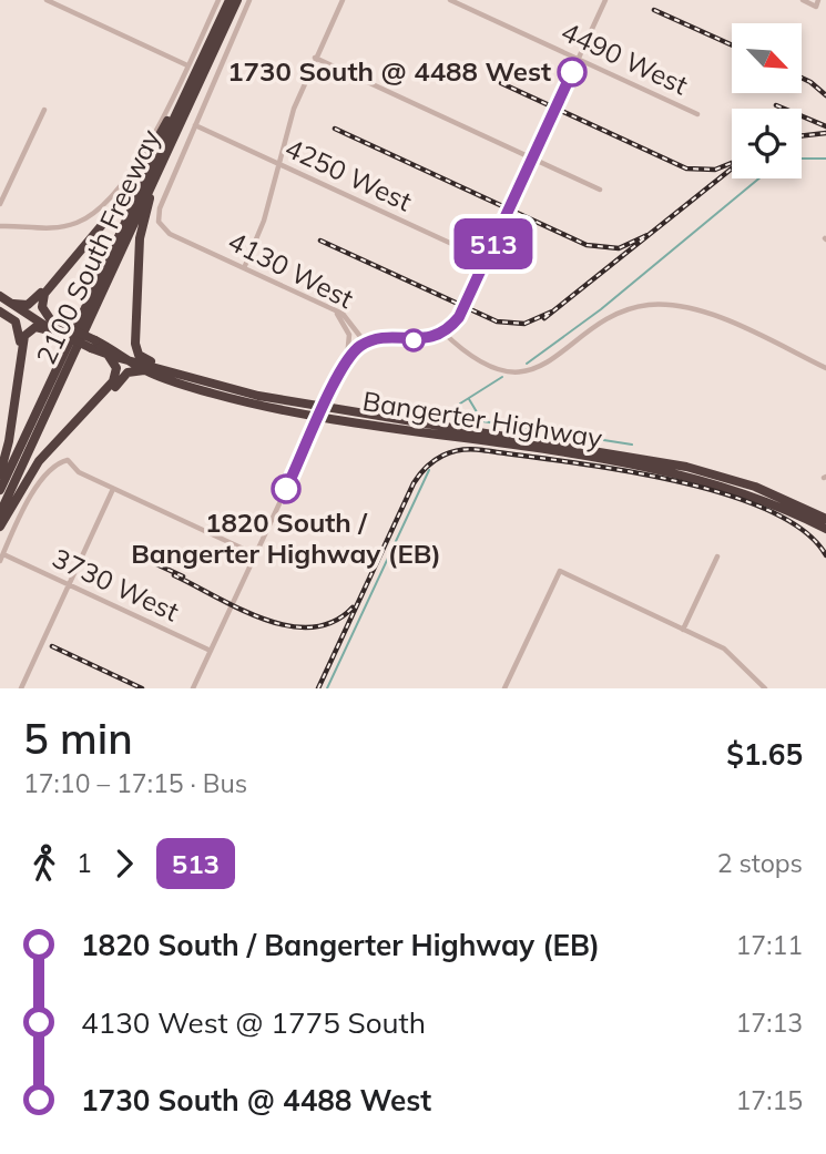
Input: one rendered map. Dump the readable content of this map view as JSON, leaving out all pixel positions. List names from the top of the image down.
{
  "streets": {
    "highway": ["2100 South Freeway", "Bangerter Highway"],
    "street": [
      "4490 West",
      "4250 West",
      "4130 West",
      "3730 West"
    ]
  },
  "crossings": [
    ["4250 West", "4130 West"]
  ],
  "places": ["1730 South @ 4488 West", "1820 South / Bangerter Highway (EB)"],
  "lines": ["bus line 513"],
  "north": "bottom right",
  "page": {
    "on_map": "513",
    "heading": ["5 min", "17:10 – 17:15 · Bus", "$1.65"],
    "legs": ["1", "513", "2 stops"],
    "list": [
      {
        "name": "1820 South / Bangerter Highway (EB)",
        "value": "17:11"
      },
      {
        "name": "4130 West @ 1775 South",
        "value": "17:13"
      },
      {
        "name": "1730 South @ 4488 West",
        "value": "17:15"
      }
    ]
  }
}
